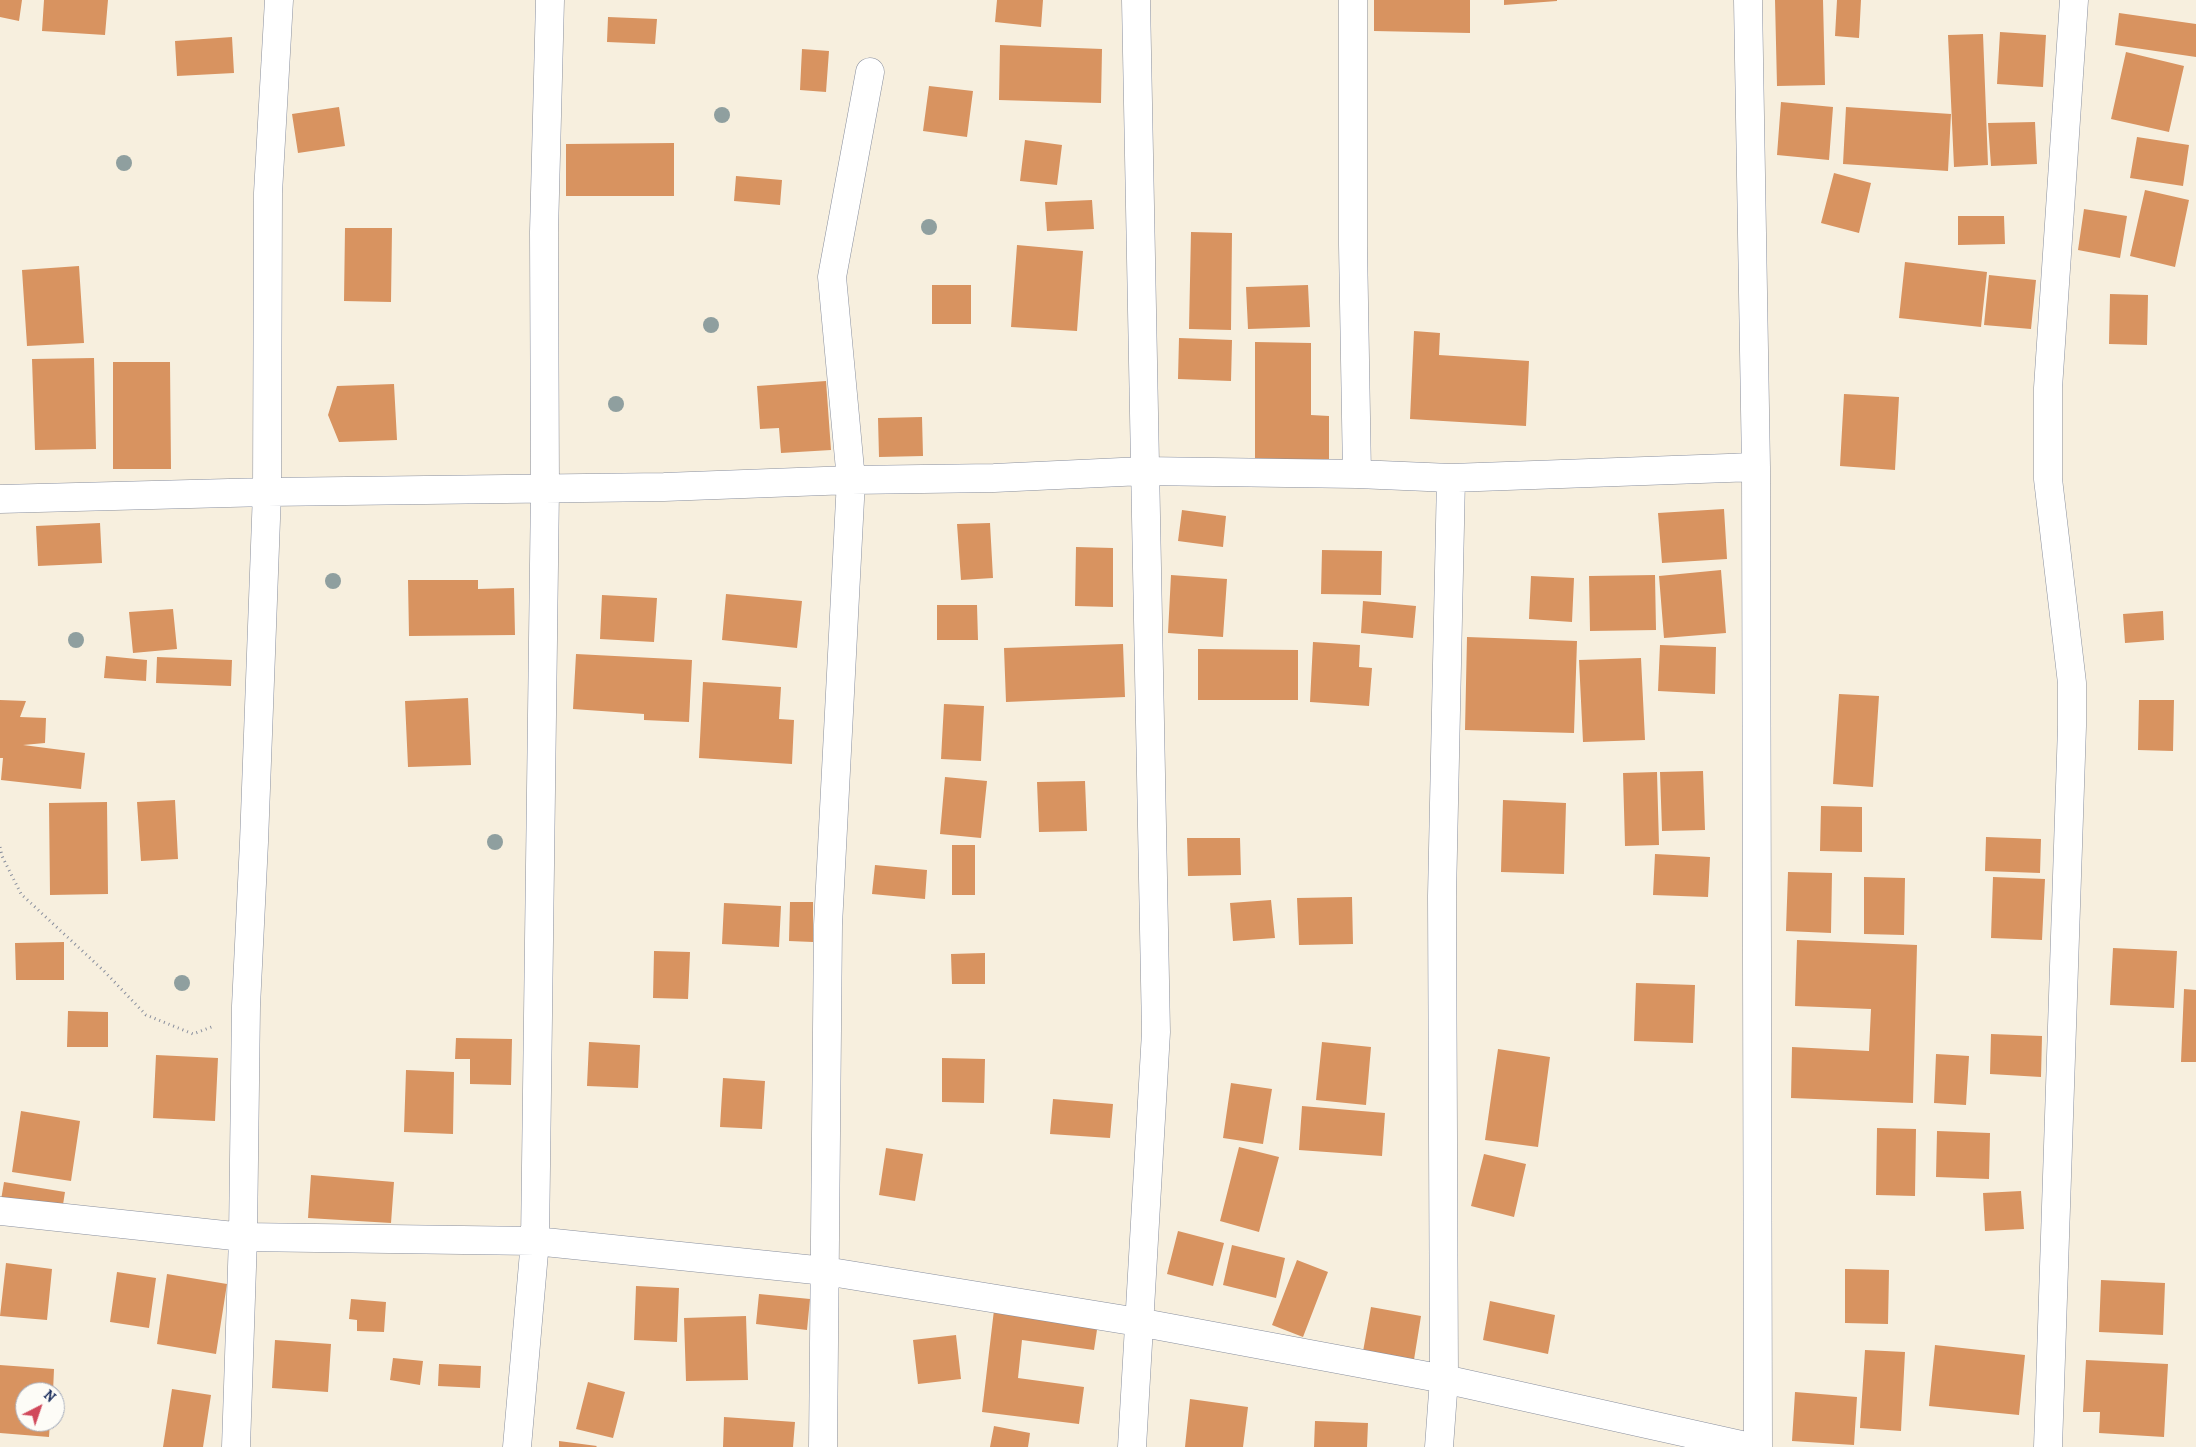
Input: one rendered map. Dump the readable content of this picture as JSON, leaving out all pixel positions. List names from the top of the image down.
{
  "north": "top right"
}
